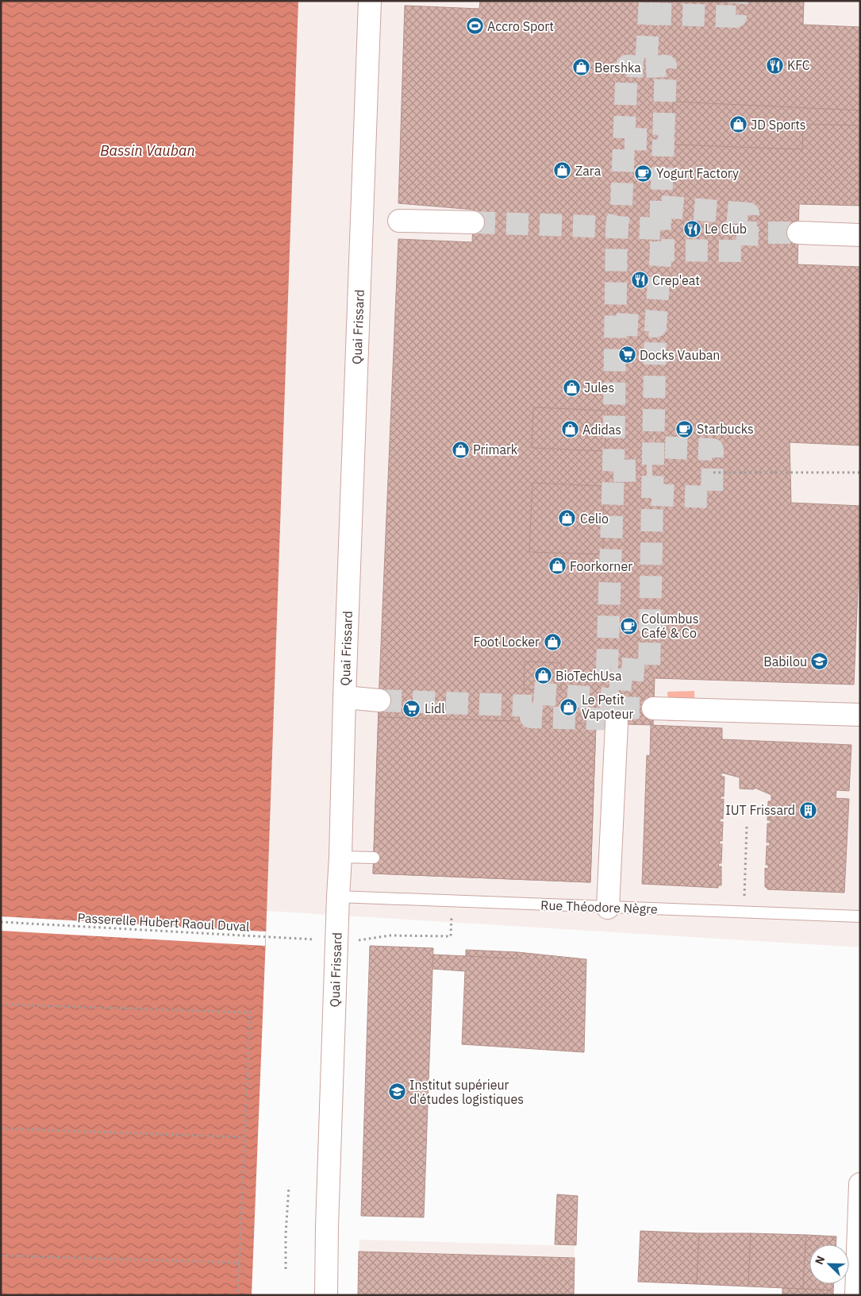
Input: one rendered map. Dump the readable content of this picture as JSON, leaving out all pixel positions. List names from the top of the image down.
{
  "streets": {
    "street": ["Quai Frissard"],
    "lane": ["Rue Théodore Nègre"],
    "path": ["Passerelle Hubert Raoul Duval"]
  },
  "crossings": [
    ["Quai Frissard", "Rue Théodore Nègre"]
  ],
  "water": ["Bassin Vauban"],
  "places": {
    "sports": ["Accro Sport"],
    "restaurant": ["KFC", "Le Club", "Crep'eat"],
    "shop": [
      "Bershka",
      "JD Sports",
      "Zara",
      "Jules",
      "Adidas",
      "Primark",
      "Celio",
      "Foorkorner",
      "Foot Locker",
      "BioTechUsa",
      "Le Petit Vapoteur"
    ],
    "cafe": ["Yogurt Factory", "Starbucks", "Columbus Café & Co"],
    "supermarket": ["Docks Vauban", "Lidl"],
    "school or university": ["Babilou", "Institut supérieur d'études logistiques"],
    "building": ["IUT Frissard"]
  },
  "north": "top left"
}
